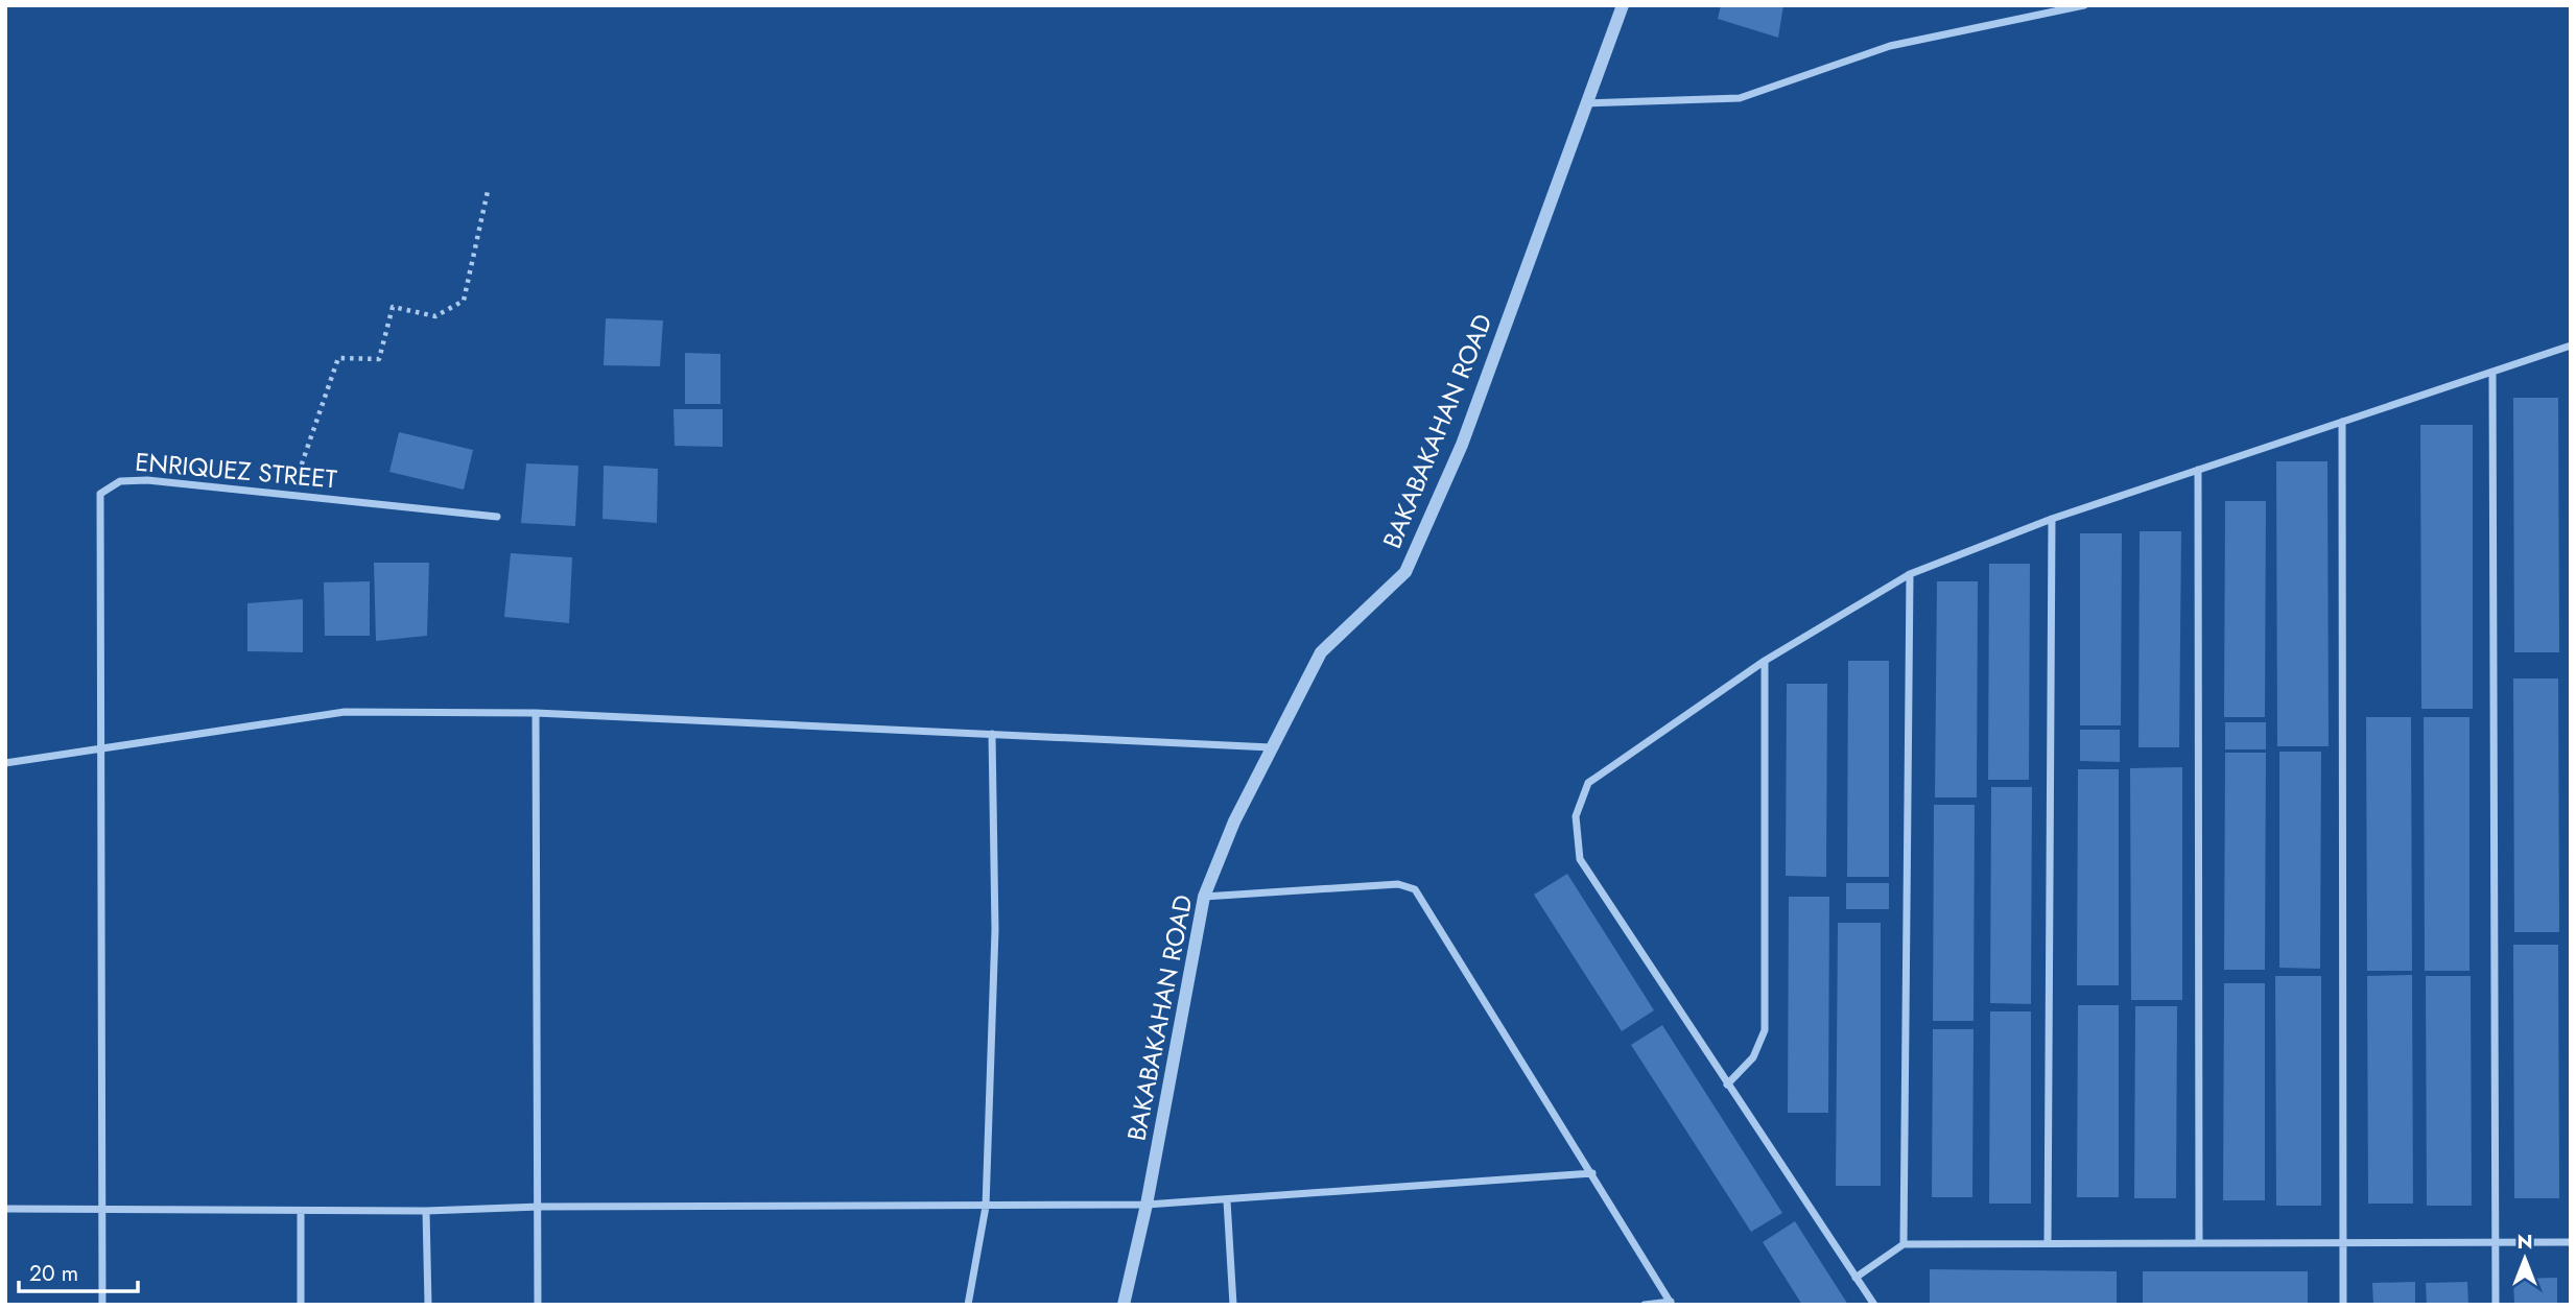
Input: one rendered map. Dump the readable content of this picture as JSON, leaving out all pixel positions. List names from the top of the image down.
{
  "streets": {
    "street": ["BAKABAKAHAN ROAD", "ENRIQUEZ STREET"]
  },
  "scale_bar": "20 m",
  "north": "top"
}
